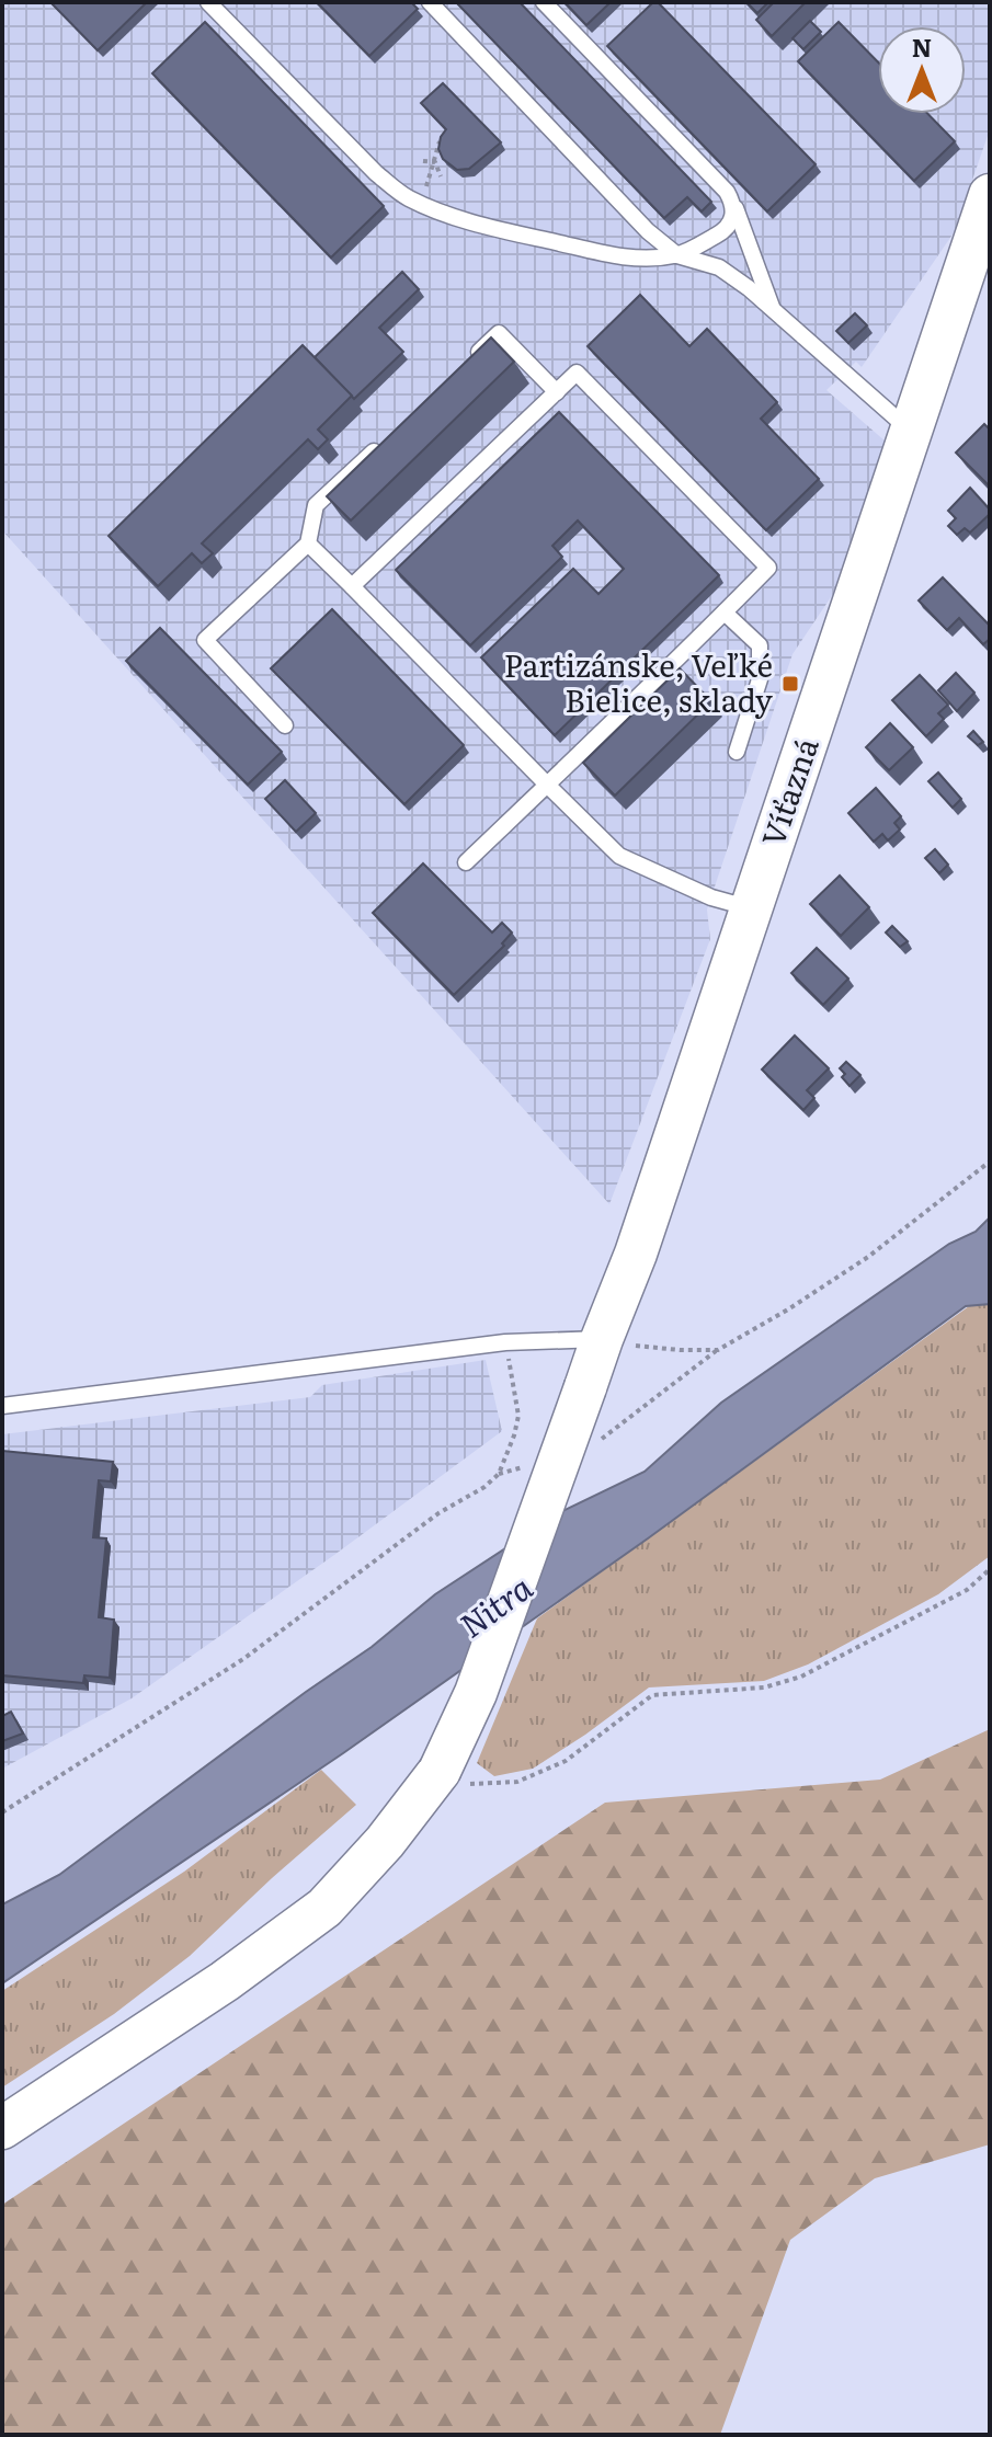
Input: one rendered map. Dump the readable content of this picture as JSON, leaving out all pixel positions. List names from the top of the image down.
{
  "streets": {
    "main road": ["Víťazná"]
  },
  "water": ["Nitra"],
  "places": {
    "transit": ["Partizánske, Veľké Bielice, sklady"]
  },
  "north": "top"
}
